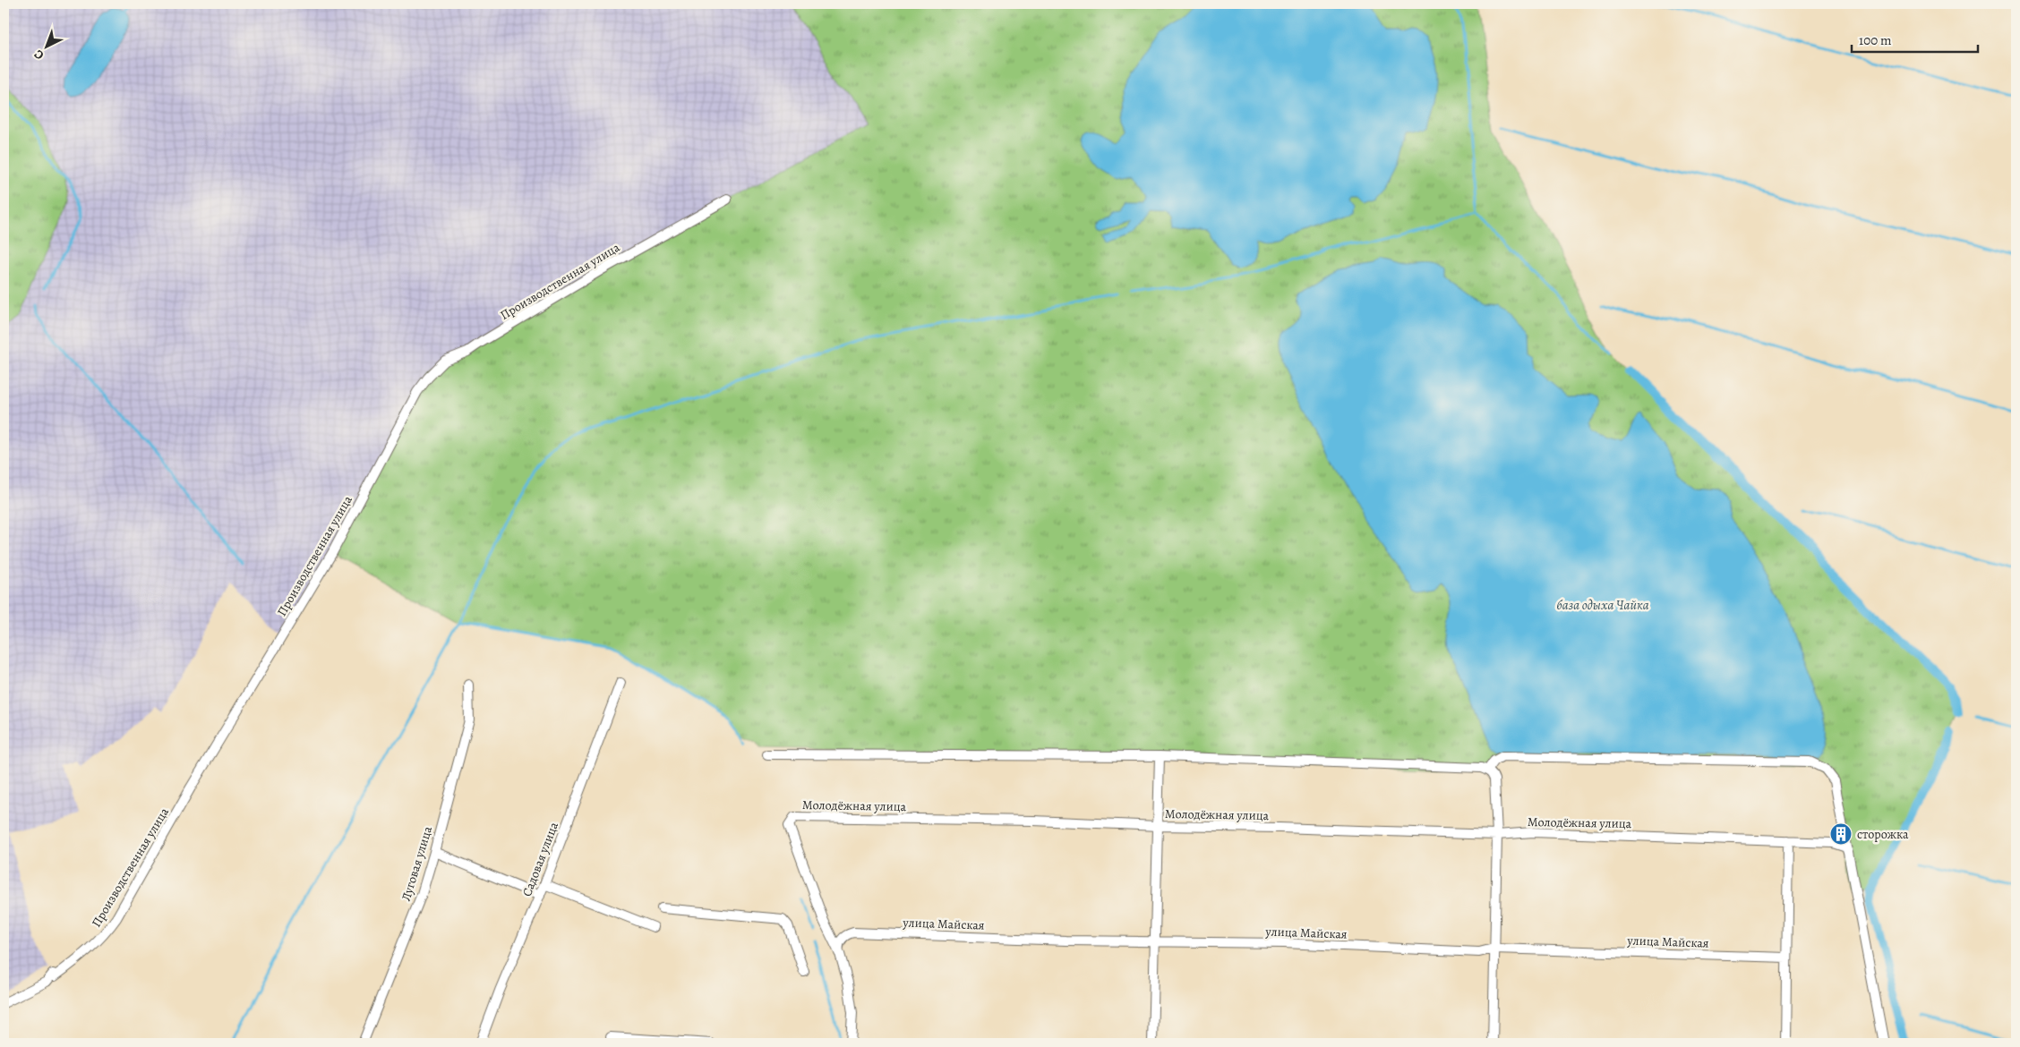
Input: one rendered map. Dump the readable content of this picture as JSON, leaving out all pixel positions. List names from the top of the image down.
{
  "streets": {
    "street": [
      "Производственная улица",
      "Молодёжная улица",
      "Садовая улица",
      "Луговая улица",
      "улица Майская"
    ]
  },
  "crossings": [
    ["Молодёжная улица", "улица Майская"]
  ],
  "water": ["база одыха Чайка"],
  "places": {
    "building": ["сторожка"]
  },
  "scale_bar": "100 m",
  "north": "bottom left"
}
